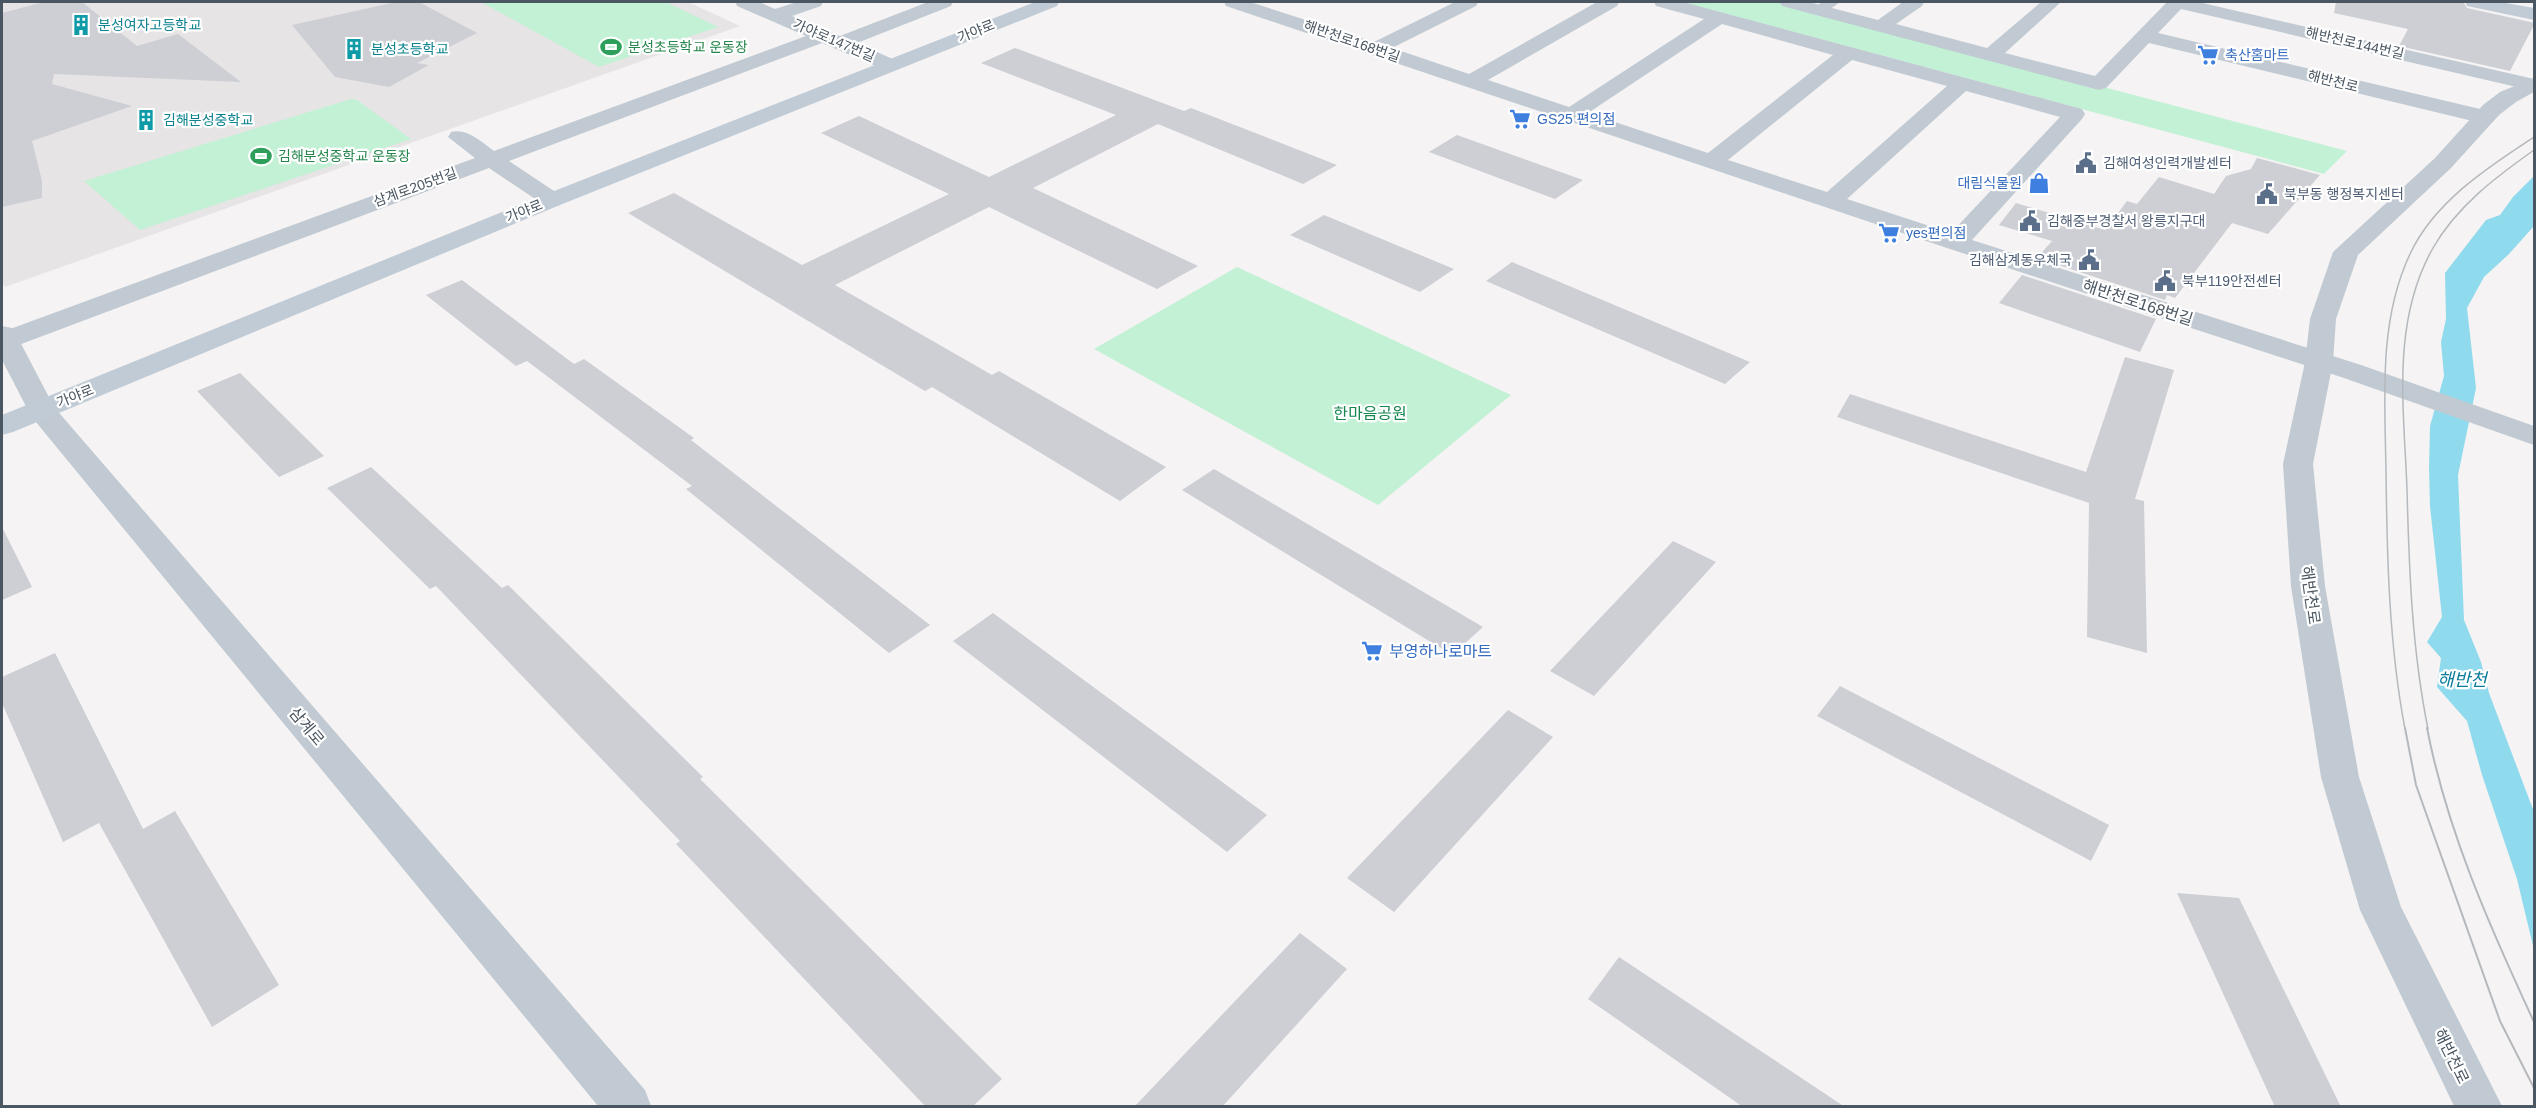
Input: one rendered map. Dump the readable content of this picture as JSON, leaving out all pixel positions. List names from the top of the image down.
{
  "streets": {
    "main road": ["가야로"],
    "street": [
      "가야로147번길",
      "해반천로168번길",
      "해반천로144번길",
      "해반천로",
      "삼계로205번길",
      "삼계로"
    ]
  },
  "crossings": [
    ["가야로", "가야로147번길"],
    ["가야로", "삼계로"],
    ["가야로147번길", "삼계로205번길"],
    ["해반천로168번길", "해반천로"],
    ["해반천로144번길", "해반천로"],
    ["삼계로205번길", "삼계로"]
  ],
  "water": ["해반천"],
  "parks": ["한마음공원"],
  "places": {
    "building": ["분성여자고등학교", "분성초등학교", "김해분성중학교"],
    "sports": ["분성초등학교 운동장", "김해분성중학교 운동장"],
    "supermarket": [
      "축산홈마트",
      "GS25 편의점",
      "yes편의점",
      "부영하나로마트"
    ],
    "public building": [
      "김해여성인력개발센터",
      "북부동 행정복지센터",
      "김해중부경찰서 왕릉지구대",
      "김해삼계동우체국",
      "북부119안전센터"
    ],
    "shop": ["대림식물원"]
  }
}
